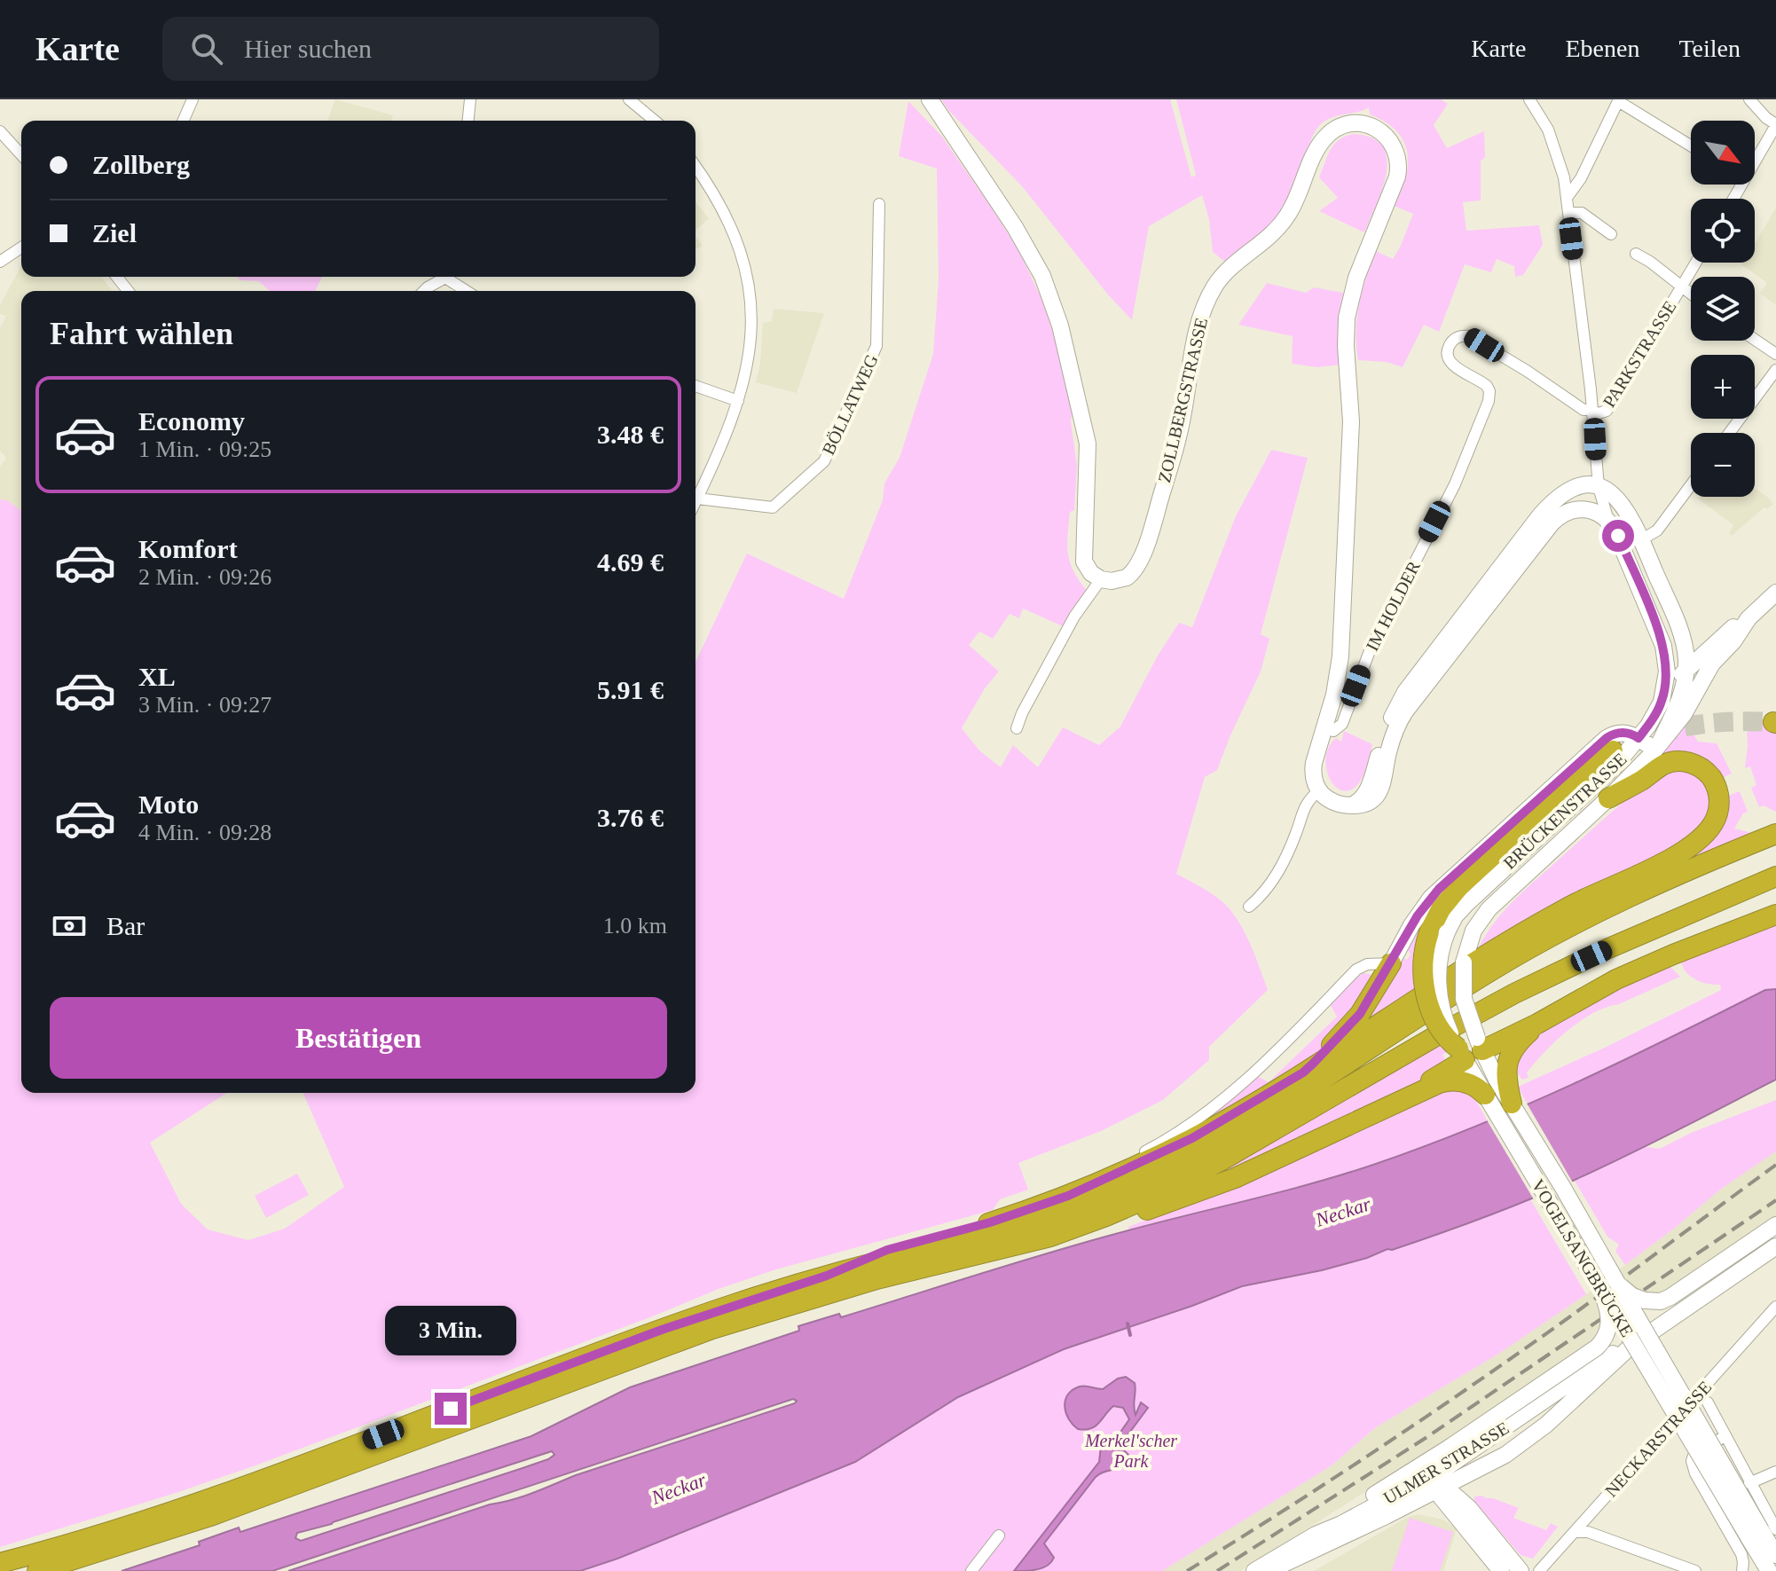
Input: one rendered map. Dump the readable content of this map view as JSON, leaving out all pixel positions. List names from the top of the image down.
{
  "streets": {
    "main road": [
      "ZOLLBERGSTRASSE",
      "BRÜCKENSTRASSE",
      "VOGELSANGBRÜCKE",
      "ULMER STRASSE"
    ],
    "street": [
      "PARKSTRASSE",
      "BÖLLATWEG",
      "IM HOLDER",
      "NECKARSTRASSE"
    ]
  },
  "crossings": [
    ["PARKSTRASSE", "IM HOLDER"],
    ["ZOLLBERGSTRASSE", "IM HOLDER"],
    ["BRÜCKENSTRASSE", "VOGELSANGBRÜCKE"]
  ],
  "water": ["Neckar"],
  "parks": ["Merkel'scher Park"],
  "north": "bottom right",
  "page": {
    "header": "Karte",
    "search": "Hier suchen",
    "nav": ["Karte", "Ebenen", "Teilen"],
    "map_buttons": ["+", "−"],
    "banner": ["Zollberg", "Ziel"],
    "heading": "Fahrt wählen",
    "list": [
      {
        "name": "Economy",
        "note": "1 Min. · 09:25",
        "value": "3.48 €"
      },
      {
        "name": "Komfort",
        "note": "2 Min. · 09:26",
        "value": "4.69 €"
      },
      {
        "name": "XL",
        "note": "3 Min. · 09:27",
        "value": "5.91 €"
      },
      {
        "name": "Moto",
        "note": "4 Min. · 09:28",
        "value": "3.76 €"
      }
    ],
    "pay": ["Bar", "1.0 km"],
    "buttons": "Bestätigen",
    "bubble": "3 Min."
  }
}
